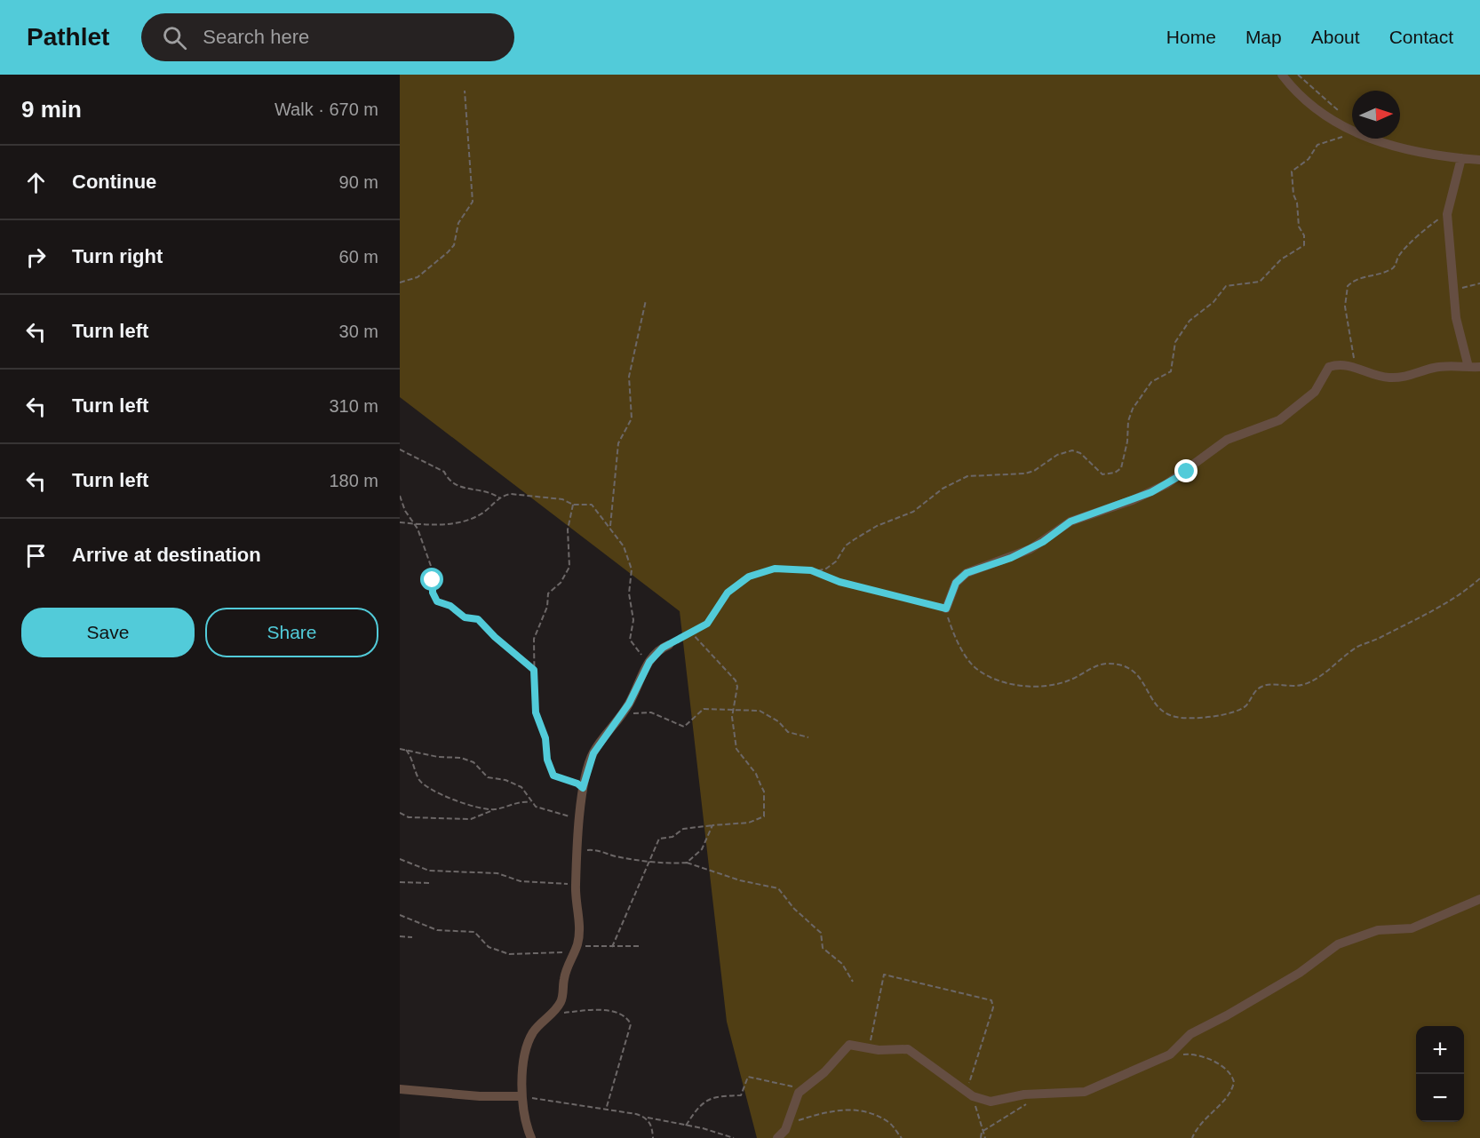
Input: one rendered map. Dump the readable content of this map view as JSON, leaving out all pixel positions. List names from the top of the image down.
{
  "north": "right",
  "page": {
    "header": "Pathlet",
    "search": "Search here",
    "nav": [
      "Home",
      "Map",
      "About",
      "Contact"
    ],
    "heading": ["9 min", "Walk · 670 m"],
    "list": [
      ["Continue", "90 m"],
      ["Turn right", "60 m"],
      ["Turn left", "30 m"],
      ["Turn left", "310 m"],
      ["Turn left", "180 m"],
      "Arrive at destination"
    ],
    "buttons": ["Save", "Share"],
    "map_buttons": ["+", "−"]
  }
}
